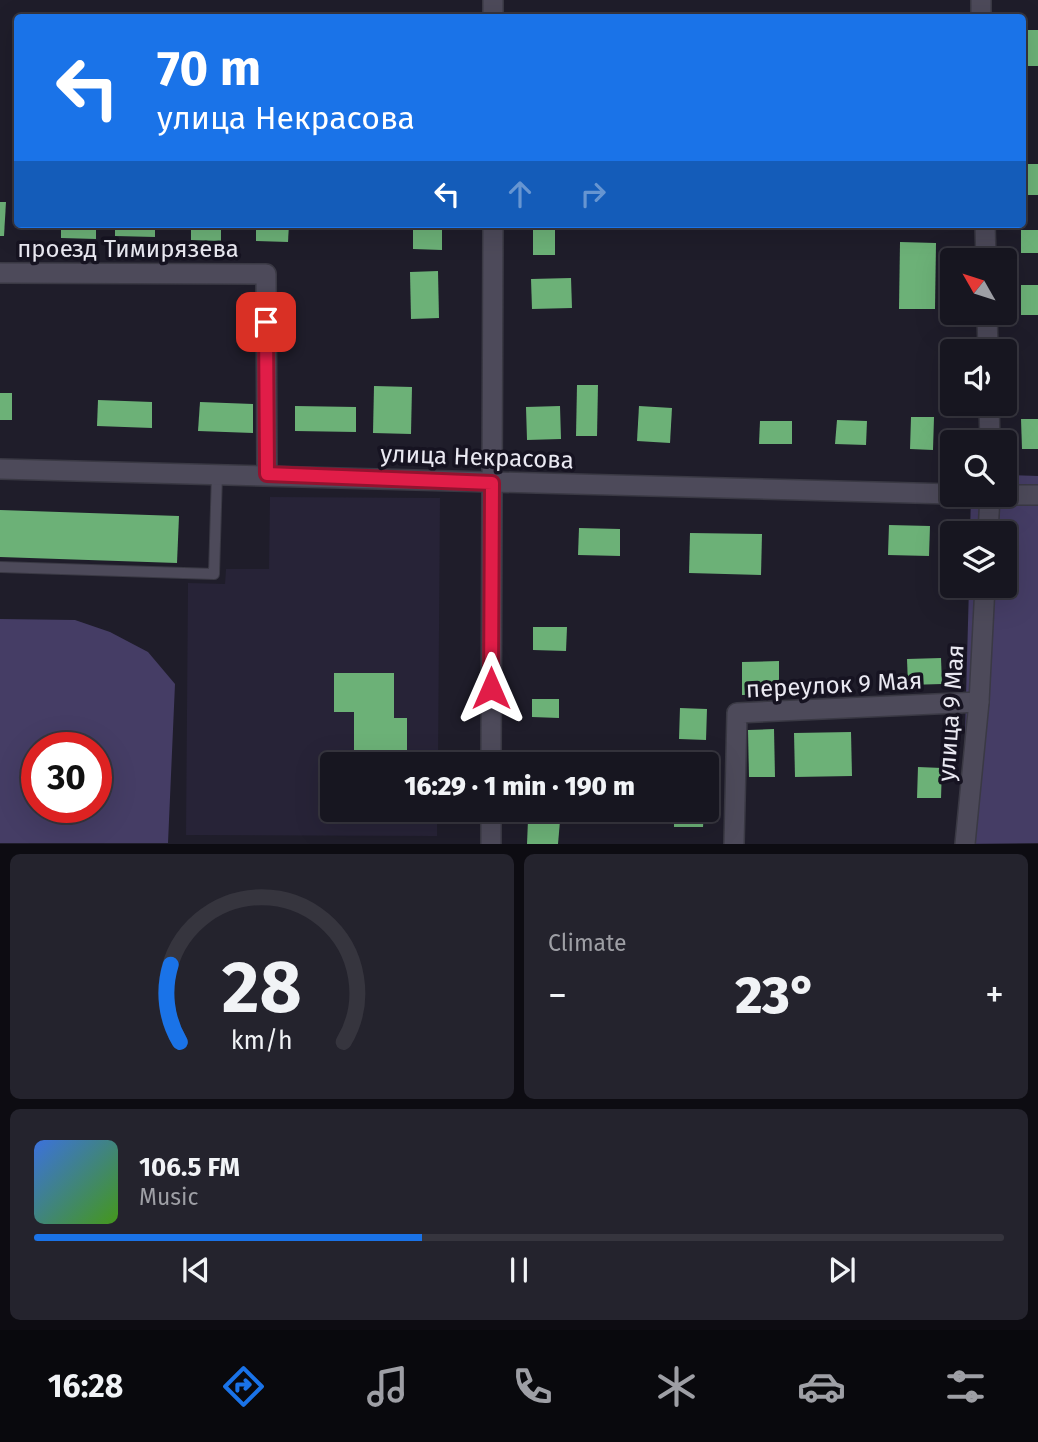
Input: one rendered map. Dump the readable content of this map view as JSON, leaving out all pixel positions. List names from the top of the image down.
{
  "streets": {
    "street": [
      "проезд Тимирязева",
      "улица Некрасова",
      "переулок 9 Мая",
      "улица 9 Мая"
    ]
  },
  "crossings": [
    ["проезд Тимирязева", "улица Некрасова"],
    ["переулок 9 Мая", "улица 9 Мая"]
  ],
  "north": "top left",
  "page": {
    "turn": ["70 m", "улица Некрасова"],
    "limit": "30",
    "trip": "16:29 · 1 min · 190 m",
    "tile": "Climate",
    "heat": ["−", "23°", "+"],
    "song": ["106.5 FM", "Music"],
    "tabs": "16:28",
    "gauge": ["28", "km/h"]
  }
}
